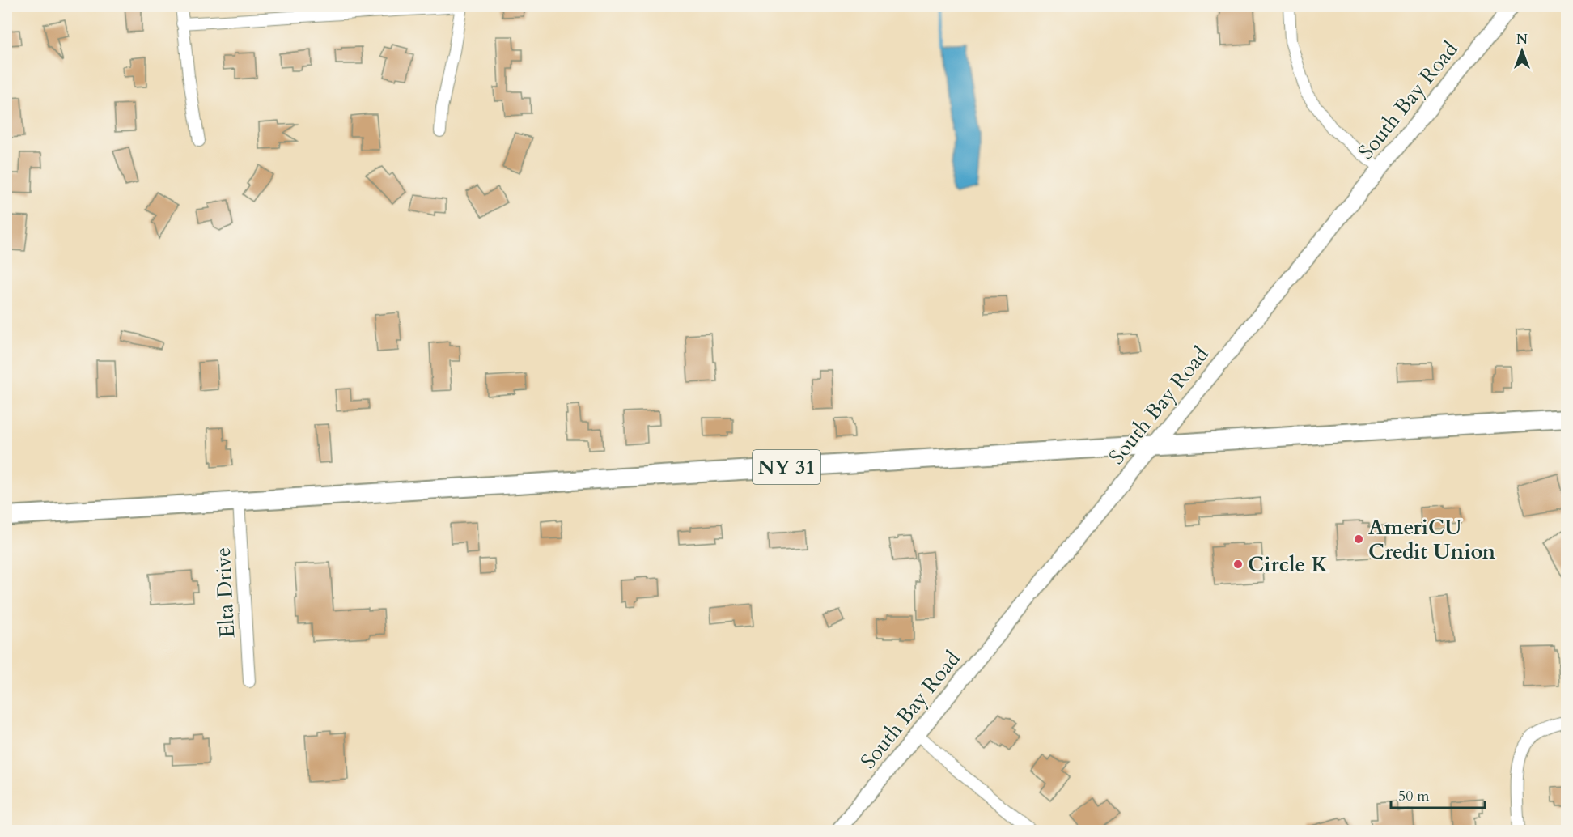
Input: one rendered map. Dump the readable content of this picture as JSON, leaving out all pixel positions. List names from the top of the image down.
{
  "streets": {
    "main road": ["NY 31"],
    "street": ["South Bay Road", "Elta Drive"]
  },
  "crossings": [
    ["South Bay Road", "NY 31"],
    ["NY 31", "Elta Drive"]
  ],
  "places": ["AmeriCU Credit Union", "Circle K"],
  "scale_bar": "50 m",
  "north": "top"
}
